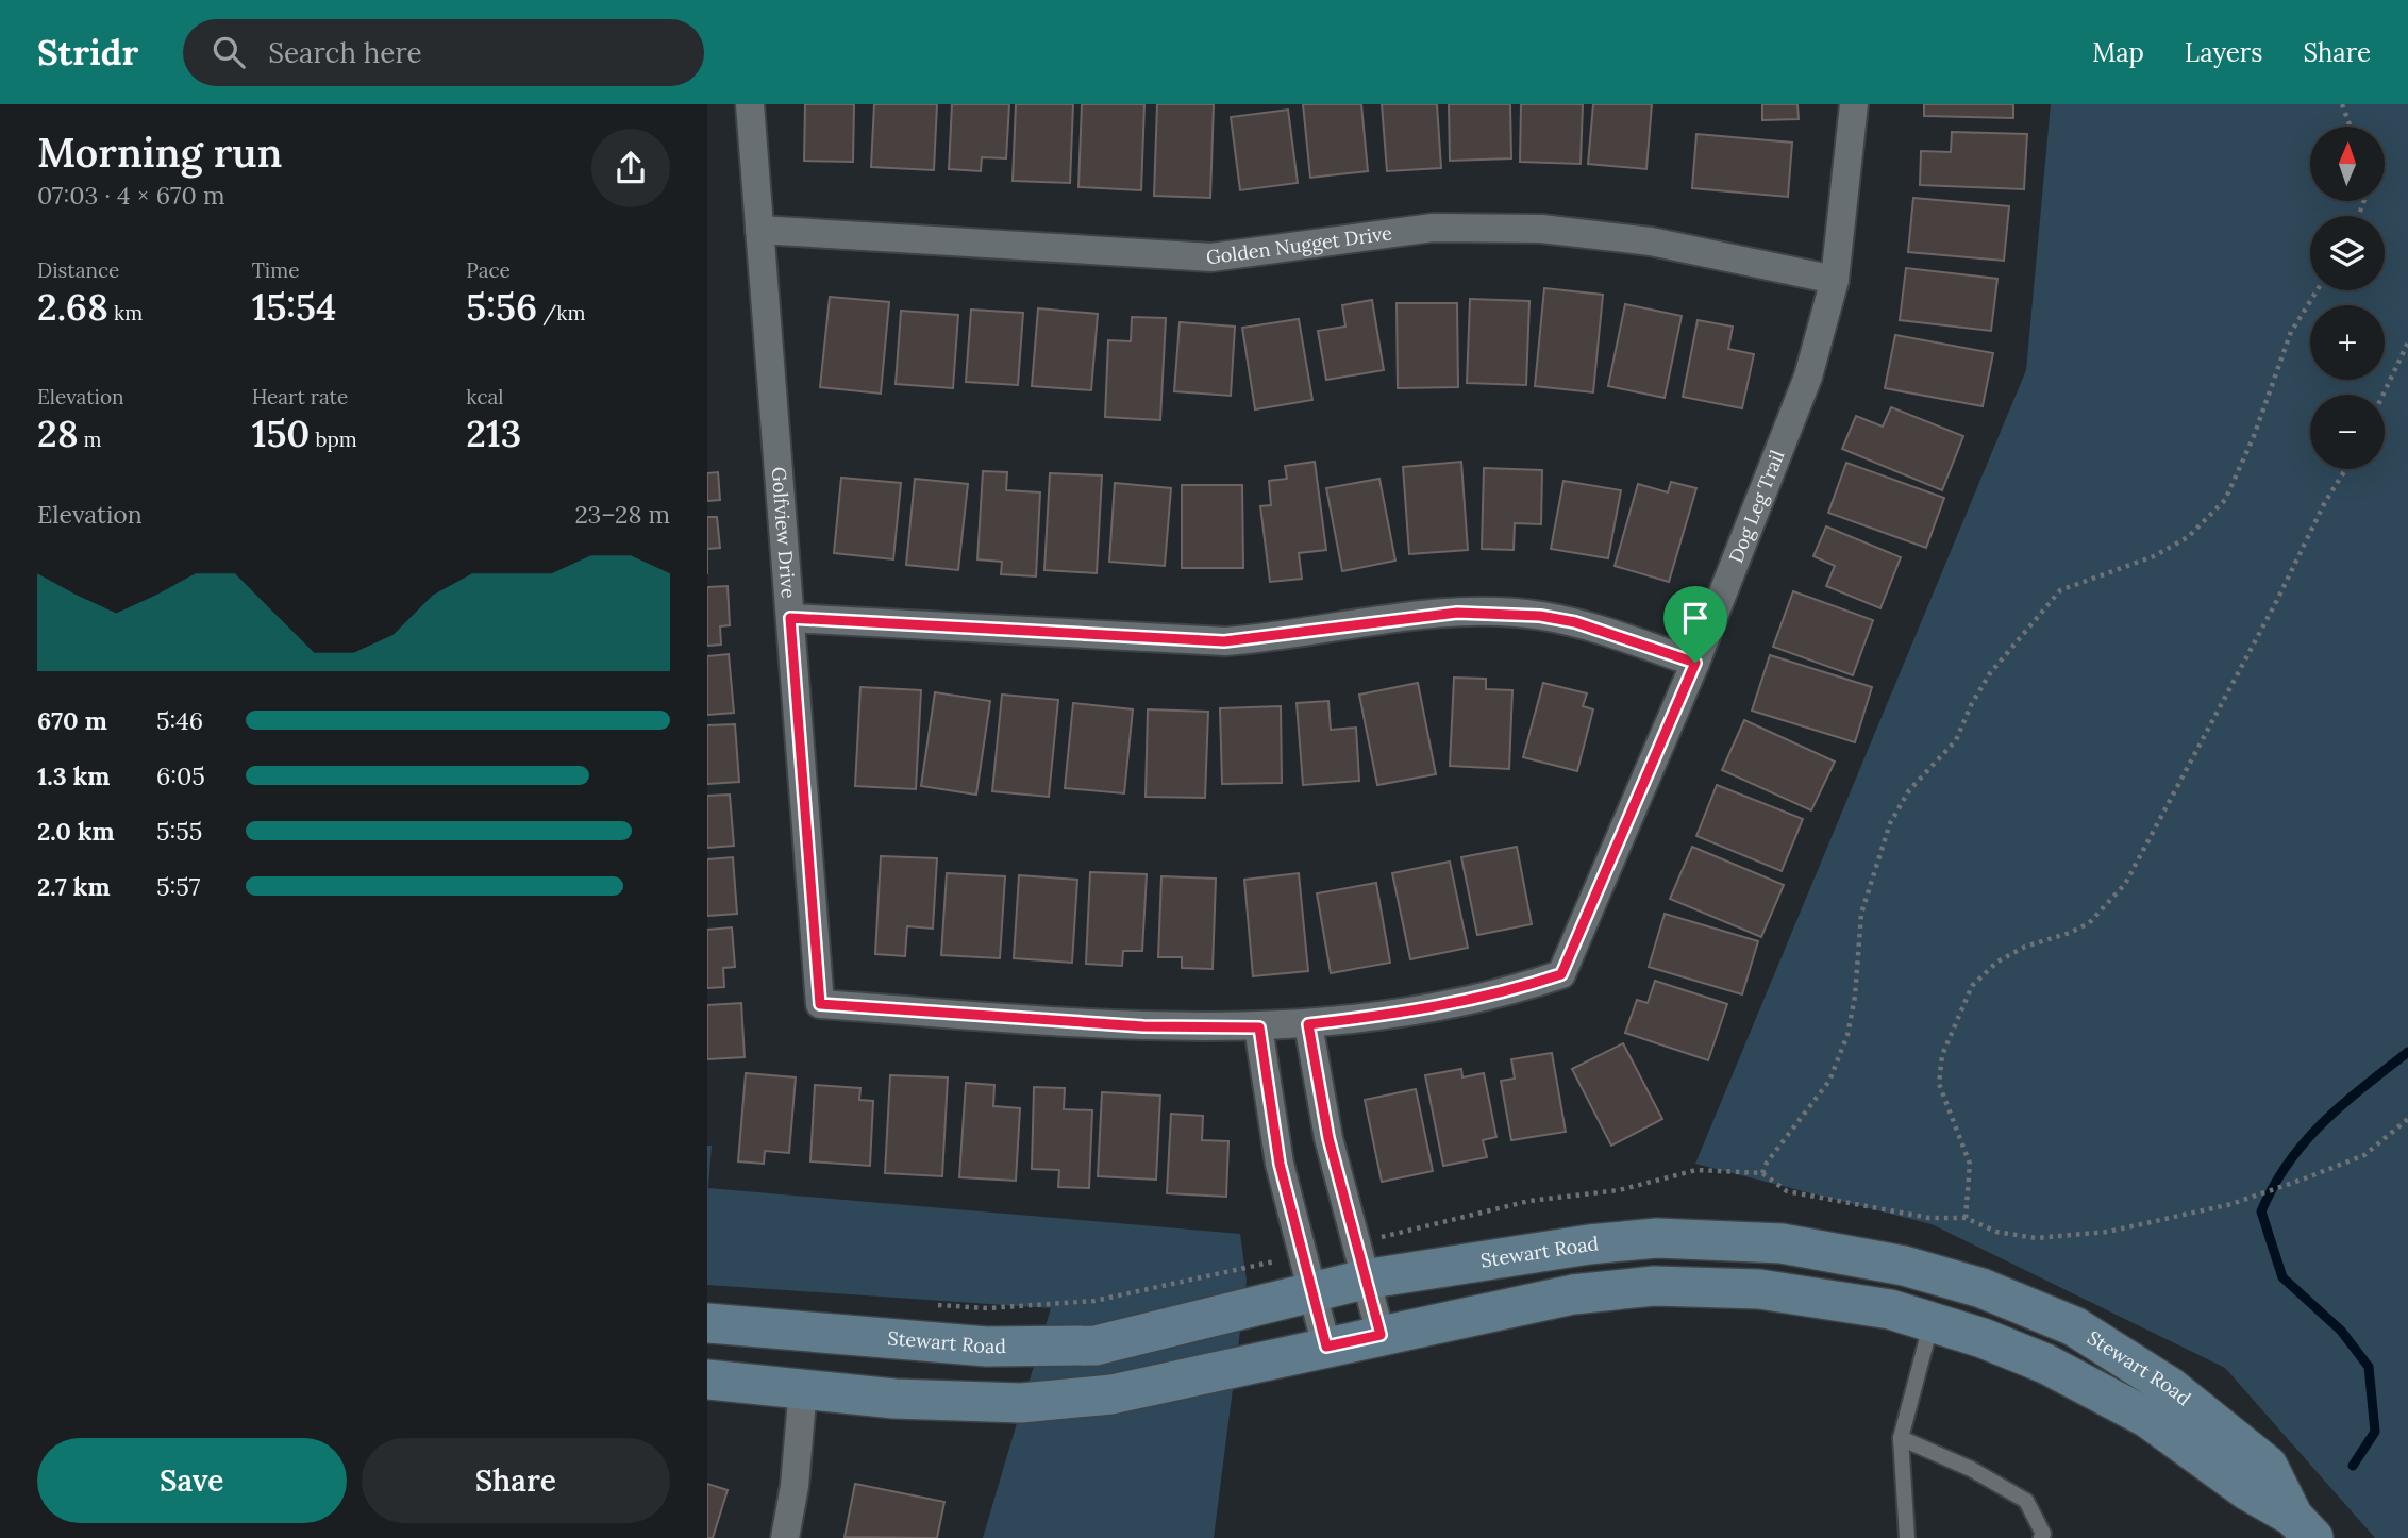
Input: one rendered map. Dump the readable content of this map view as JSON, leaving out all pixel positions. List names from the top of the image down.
{
  "streets": {
    "street": [
      "Golden Nugget Drive",
      "Dog Leg Trail",
      "Golfview Drive",
      "Stewart Road"
    ]
  },
  "crossings": [
    ["Golden Nugget Drive", "Dog Leg Trail"],
    ["Golden Nugget Drive", "Golfview Drive"]
  ],
  "north": "top",
  "page": {
    "header": "Stridr",
    "search": "Search here",
    "nav": ["Map", "Layers", "Share"],
    "heading": ["Morning run", "07:03 · 4 × 670 m"],
    "map_buttons": ["+", "−"],
    "stats": [
      ["Distance", "2.68 km"],
      ["Time", "15:54"],
      ["Pace", "5:56 /km"],
      ["Elevation", "28 m"],
      ["Heart rate", "150 bpm"],
      ["kcal", "213"]
    ],
    "chart": ["Elevation", "23–28 m"],
    "list": [
      {
        "name": "670 m",
        "note": "5:46"
      },
      {
        "name": "1.3 km",
        "note": "6:05"
      },
      {
        "name": "2.0 km",
        "note": "5:55"
      },
      {
        "name": "2.7 km",
        "note": "5:57"
      }
    ],
    "buttons": ["Save", "Share"]
  }
}
